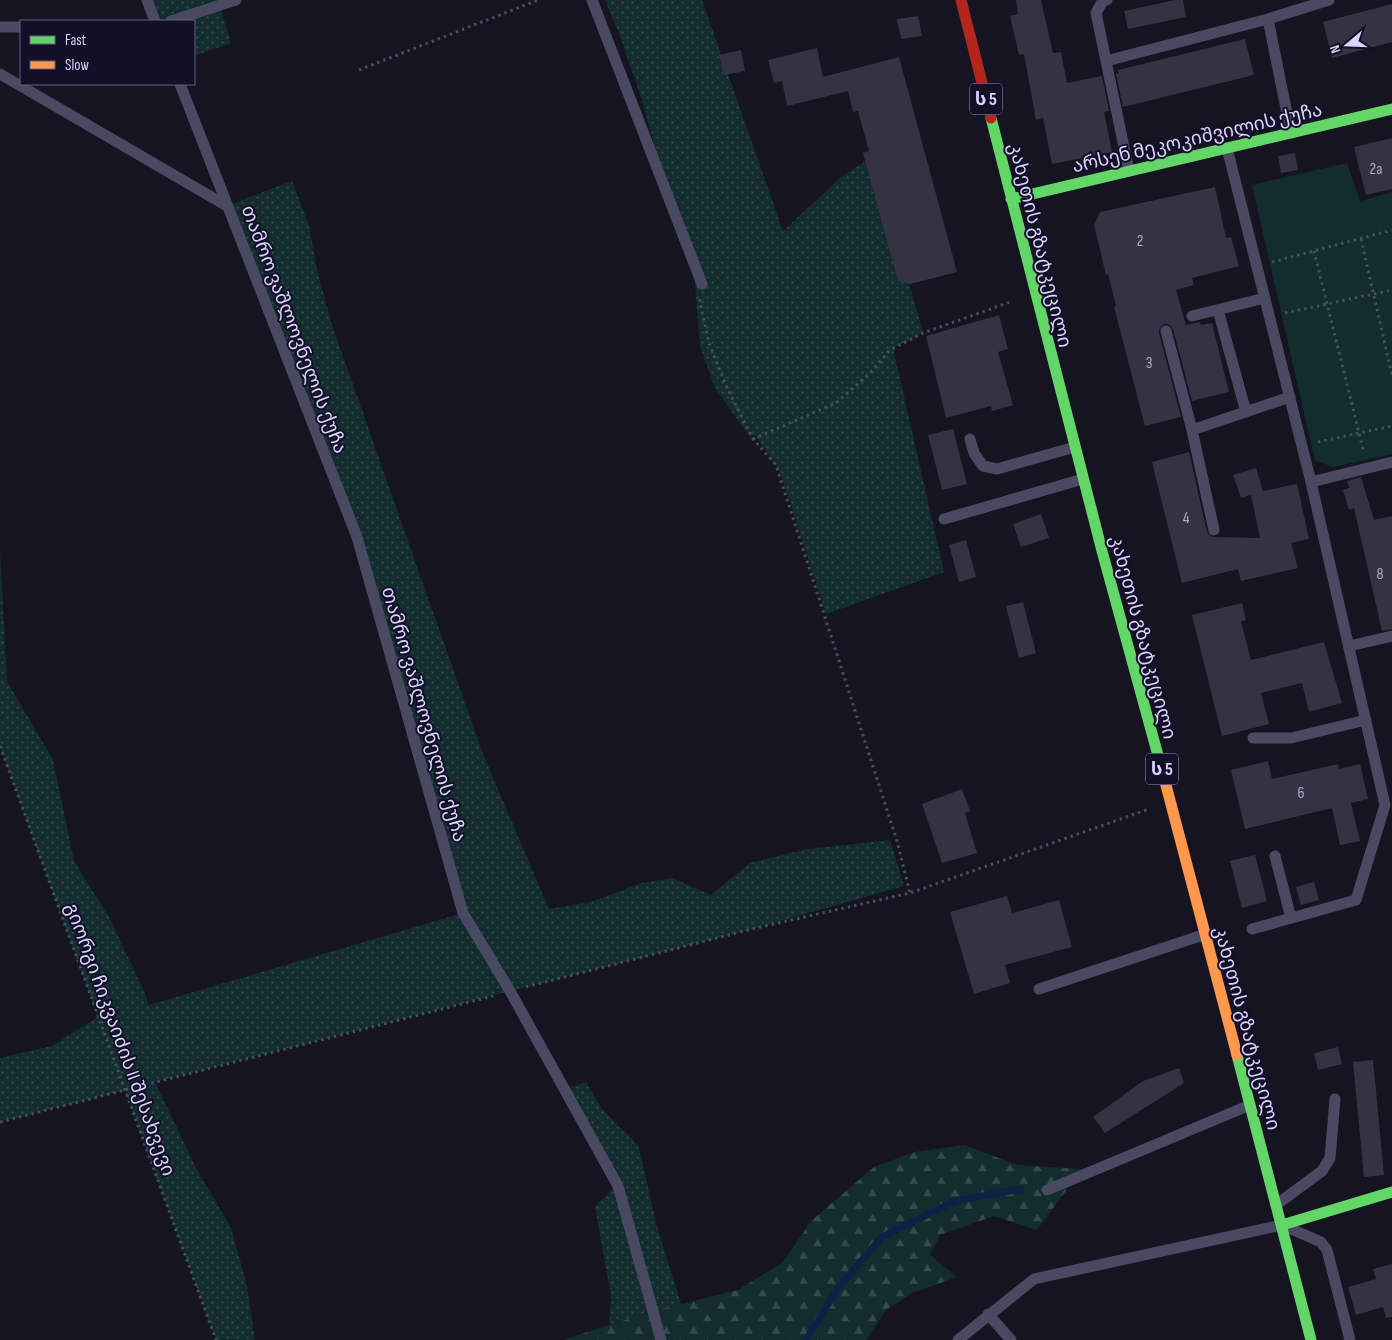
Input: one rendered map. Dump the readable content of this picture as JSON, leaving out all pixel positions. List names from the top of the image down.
{
  "streets": {
    "main road": ["ს 5", "არსენ მეკოკიშვილის ქუჩა", "კახეთის გზატკეცილი"],
    "lane": ["თამრო ვაშლოვნელის ქუჩა"],
    "path": ["გიორგი ჩიკვაიძის II შესახვევი"]
  },
  "crossings": [
    ["არსენ მეკოკიშვილის ქუჩა", "კახეთის გზატკეცილი"]
  ],
  "house_numbers": [
    "2a",
    "2",
    "3",
    "4",
    "8",
    "6"
  ],
  "legend": ["Fast", "Slow"],
  "north": "left"
}
